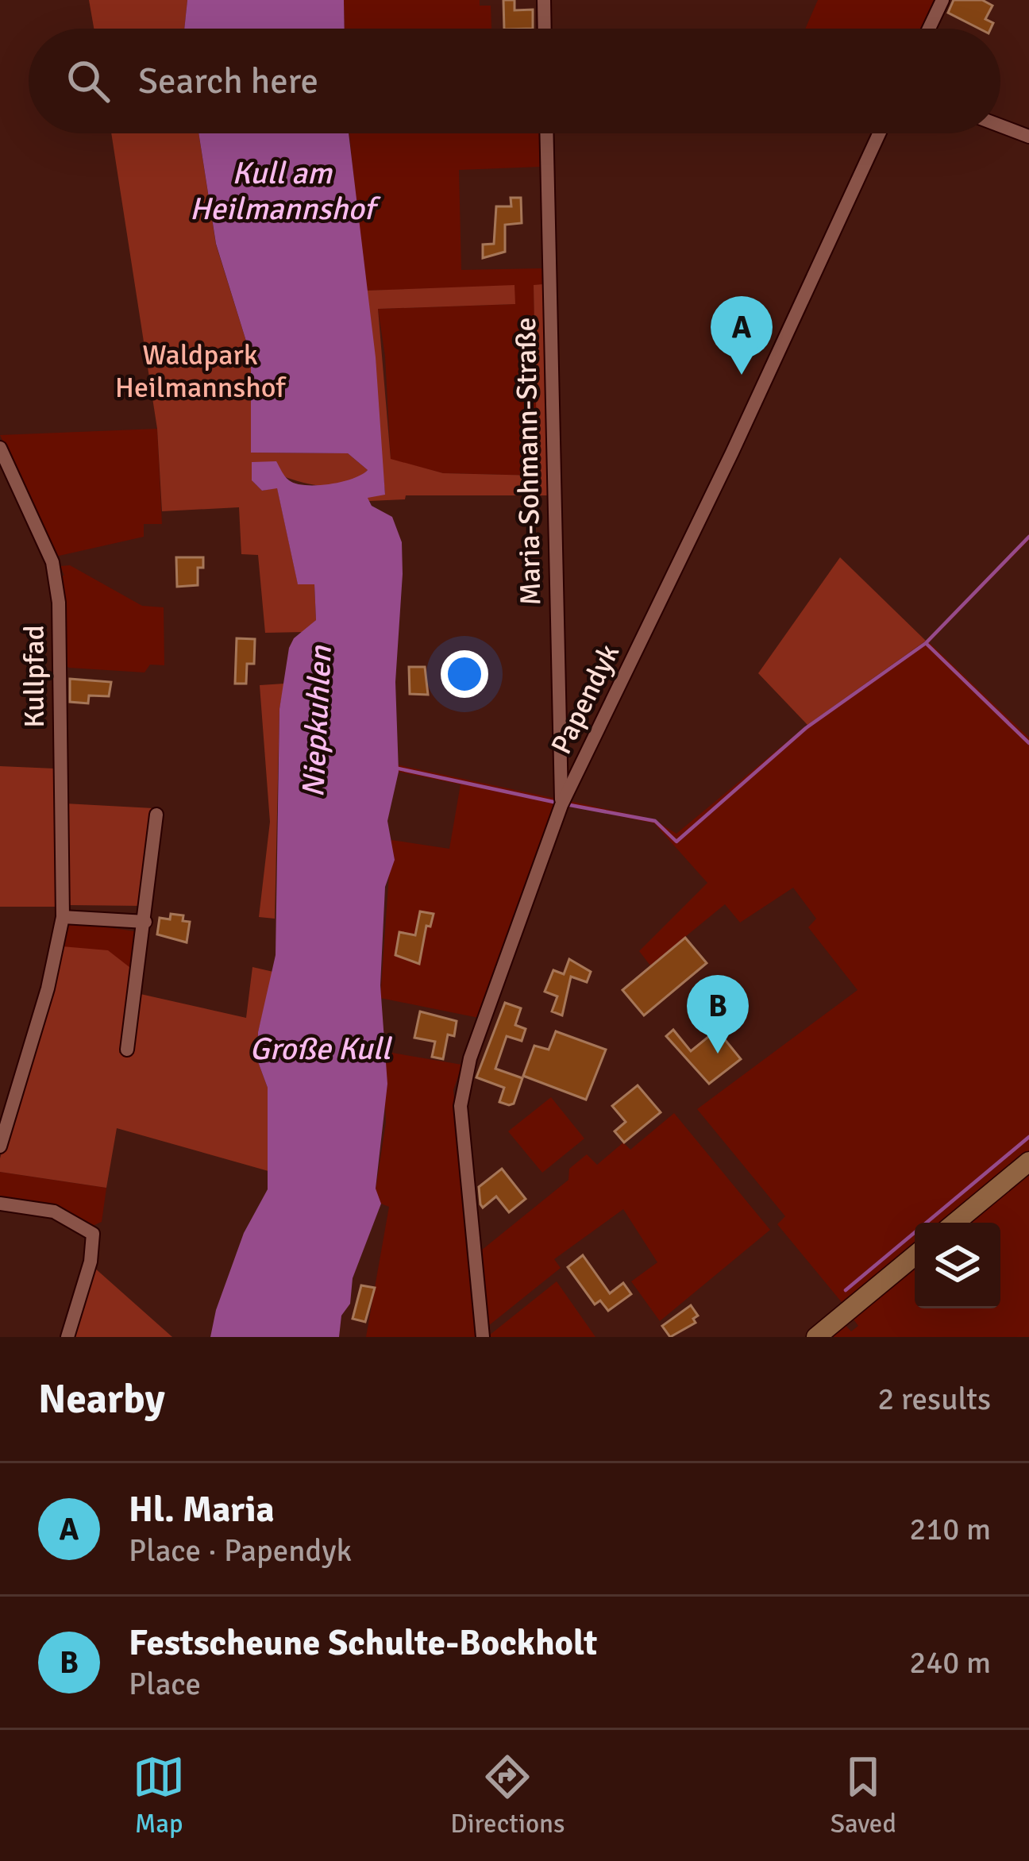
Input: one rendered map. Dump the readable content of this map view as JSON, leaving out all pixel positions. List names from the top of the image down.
{
  "streets": {
    "street": ["Maria-Sohmann-Straße", "Kullpfad", "Papendyk"]
  },
  "crossings": [
    ["Maria-Sohmann-Straße", "Papendyk"]
  ],
  "water": ["Kull am Heilmannshof", "Niepkuhlen", "Große Kull"],
  "parks": ["Waldpark Heilmannshof"],
  "page": {
    "search": "Search here",
    "pins": ["A", "B"],
    "heading": ["Nearby", "2 results"],
    "list": [
      {
        "mark": "A",
        "name": "Hl. Maria",
        "note": "Place · Papendyk",
        "value": "210 m"
      },
      {
        "mark": "B",
        "name": "Festscheune Schulte-Bockholt",
        "note": "Place",
        "value": "240 m"
      }
    ],
    "nav": ["Map", "Directions", "Saved"]
  }
}
